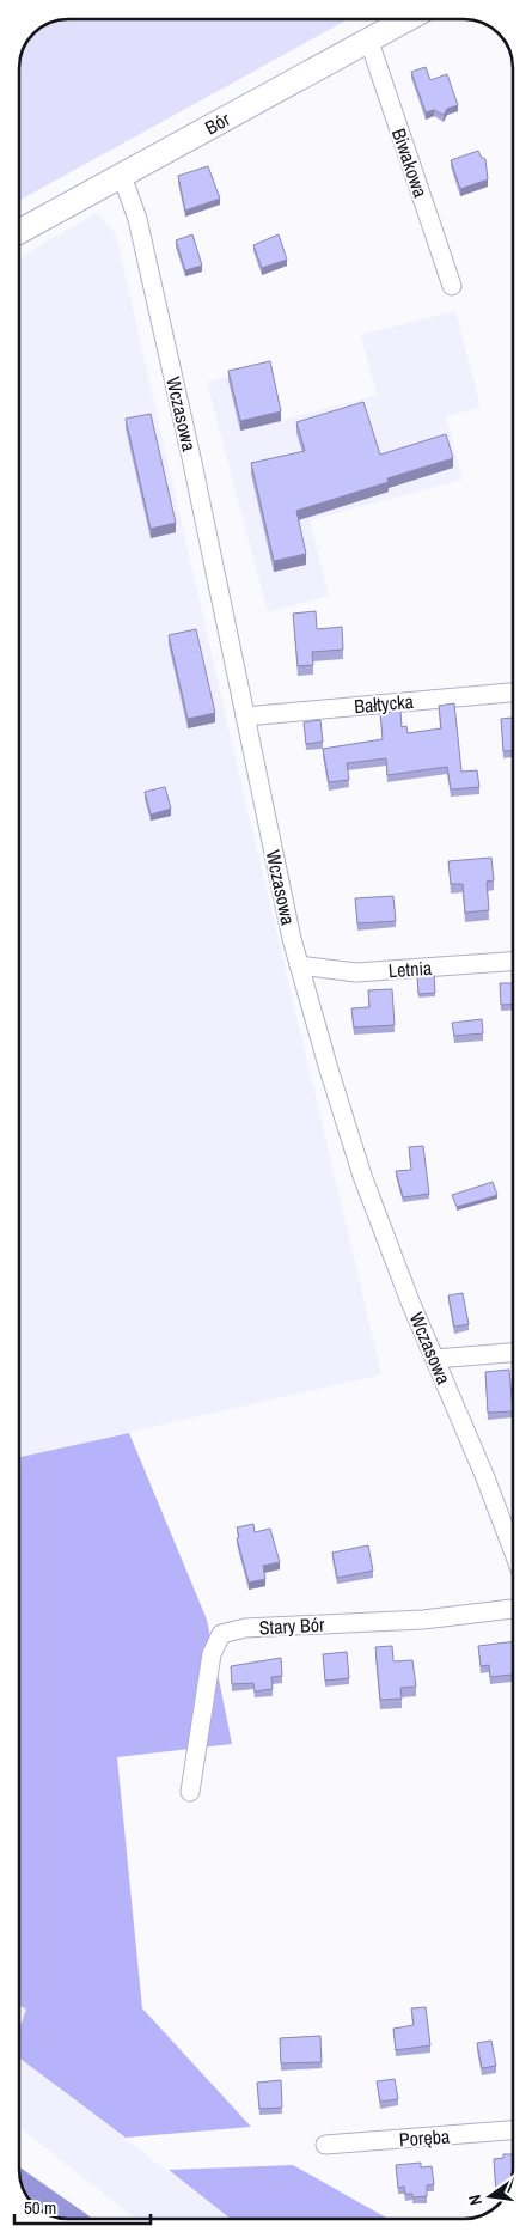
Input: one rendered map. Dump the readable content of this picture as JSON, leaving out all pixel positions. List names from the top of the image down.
{
  "streets": {
    "street": [
      "Bór",
      "Biwakowa",
      "Wczasowa",
      "Bałtycka",
      "Letnia",
      "Stary Bór",
      "Poręba"
    ]
  },
  "crossings": [
    ["Bór", "Biwakowa"],
    ["Bór", "Wczasowa"],
    ["Wczasowa", "Bałtycka"],
    ["Wczasowa", "Letnia"]
  ],
  "scale_bar": "50 m",
  "north": "left"
}
